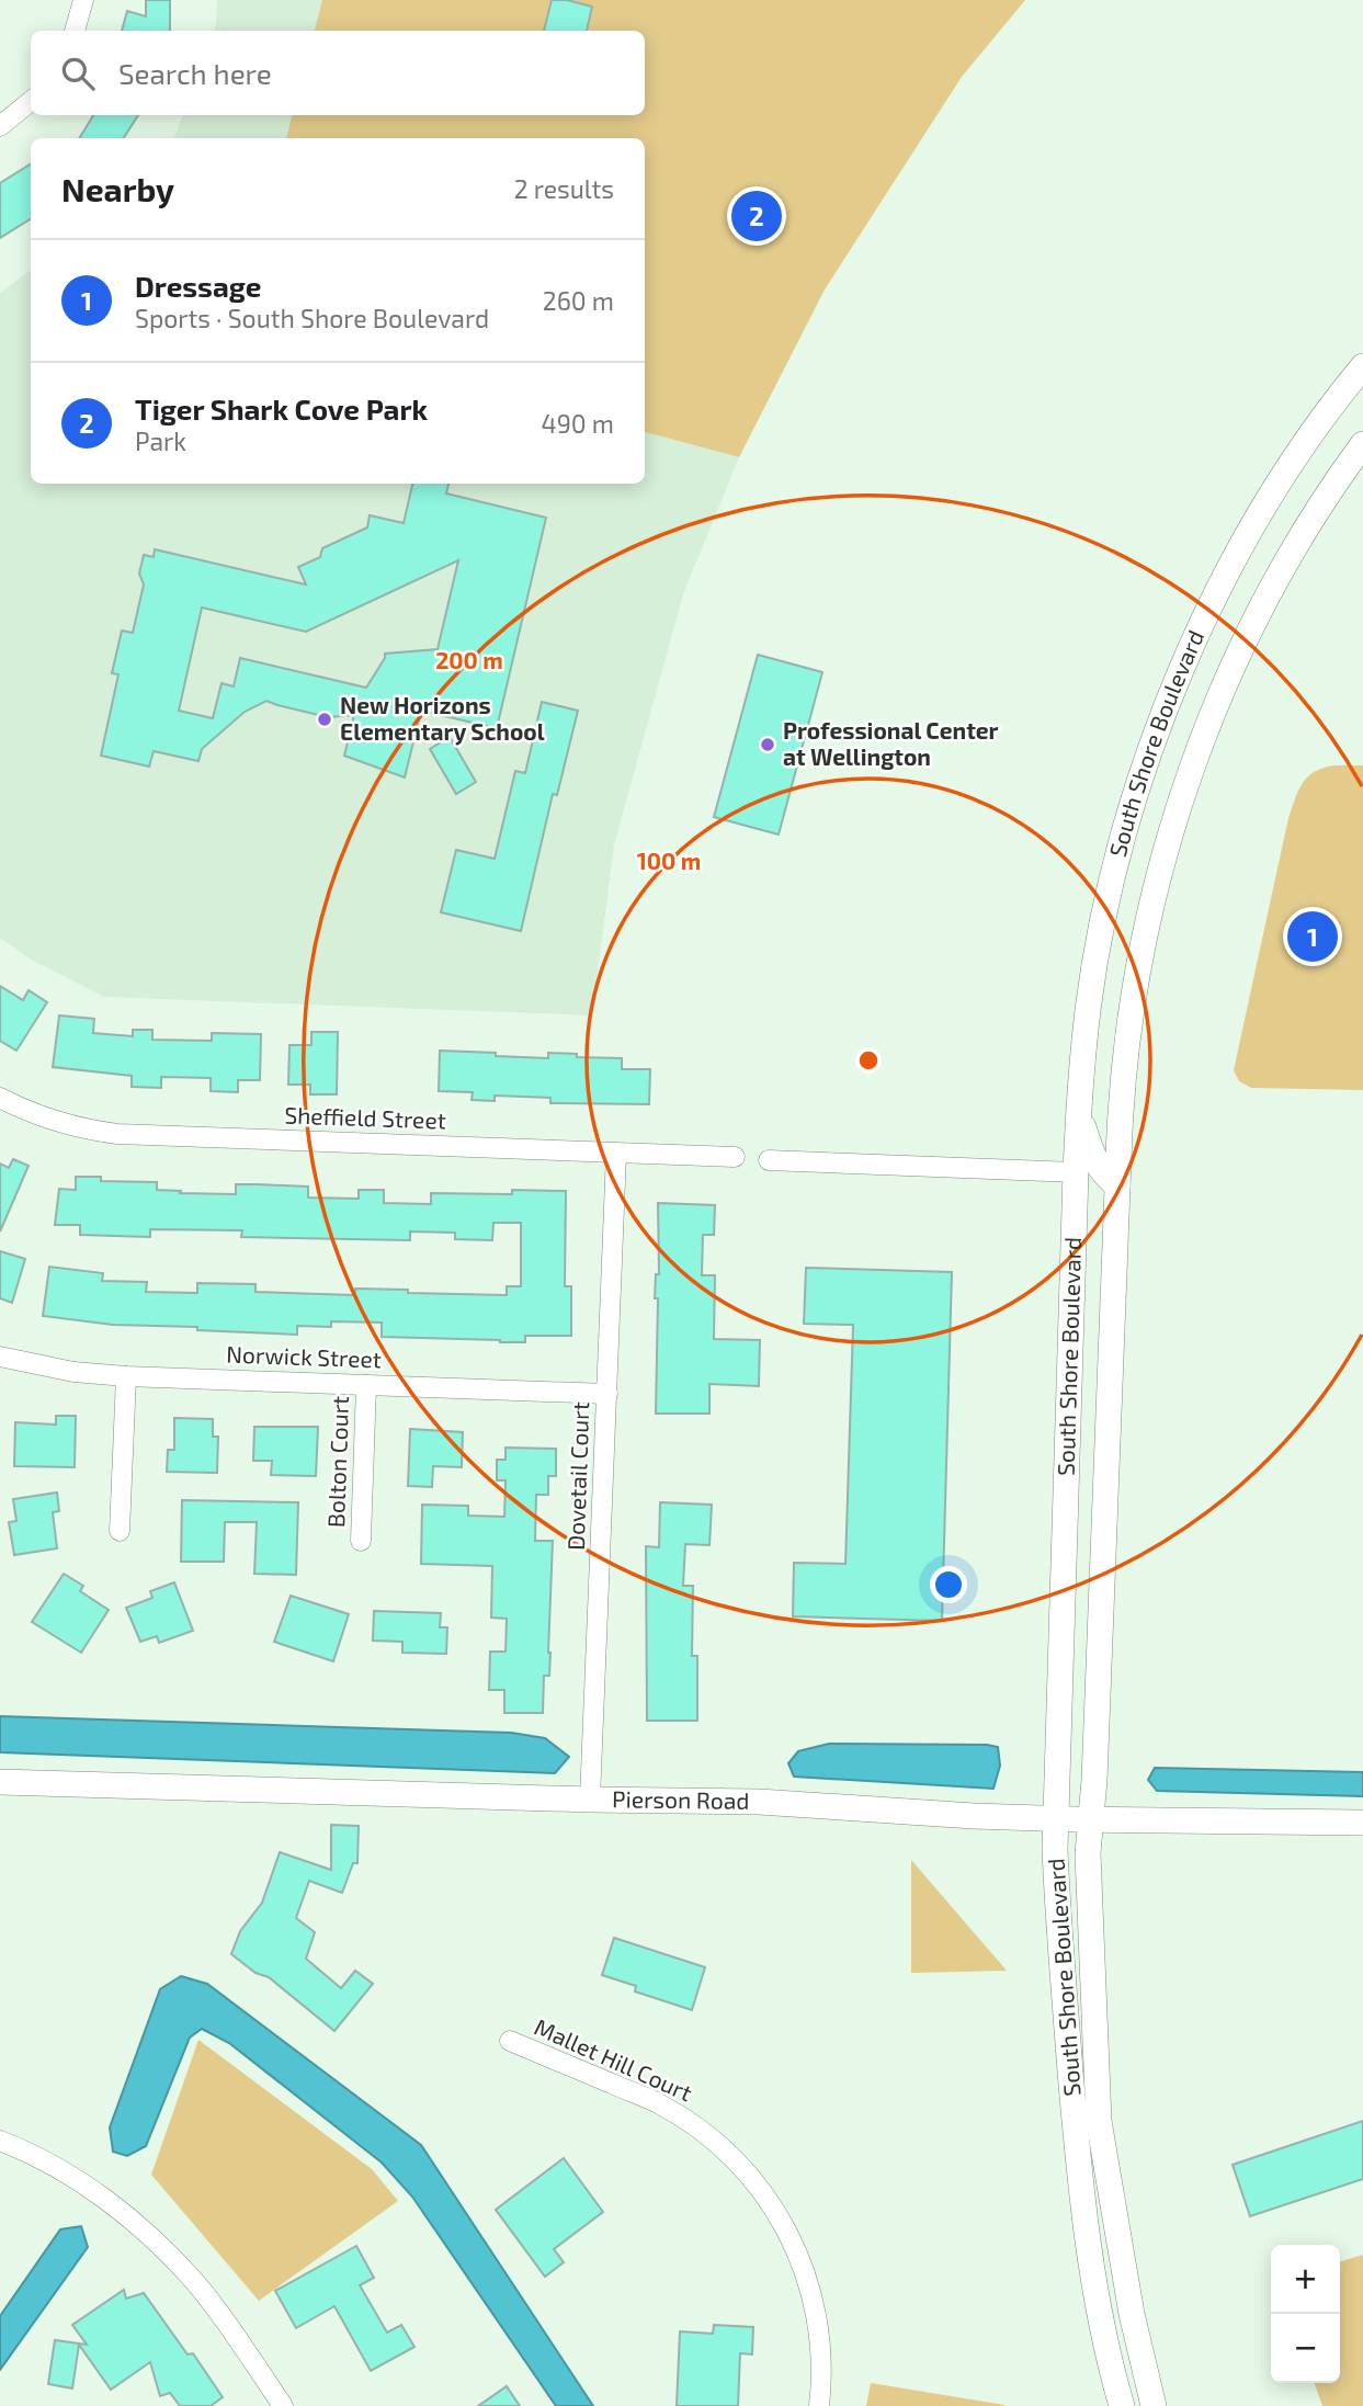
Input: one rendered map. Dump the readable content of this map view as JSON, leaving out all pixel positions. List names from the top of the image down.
{
  "streets": {
    "street": [
      "South Shore Boulevard",
      "Sheffield Street",
      "Norwick Street",
      "Bolton Court",
      "Dovetail Court",
      "Pierson Road",
      "Mallet Hill Court"
    ]
  },
  "crossings": [
    ["South Shore Boulevard", "Pierson Road"],
    ["Sheffield Street", "Dovetail Court"],
    ["Norwick Street", "Bolton Court"],
    ["Norwick Street", "Dovetail Court"],
    ["Dovetail Court", "Pierson Road"]
  ],
  "places": ["New Horizons Elementary School", "Professional Center at Wellington"],
  "page": {
    "search": "Search here",
    "heading": ["Nearby", "2 results"],
    "pins": ["2", "1"],
    "list": [
      {
        "mark": "1",
        "name": "Dressage",
        "note": "Sports · South Shore Boulevard",
        "value": "260 m"
      },
      {
        "mark": "2",
        "name": "Tiger Shark Cove Park",
        "note": "Park",
        "value": "490 m"
      }
    ],
    "map_buttons": ["+", "−"]
  },
  "rings": ["200 m", "100 m"]
}
